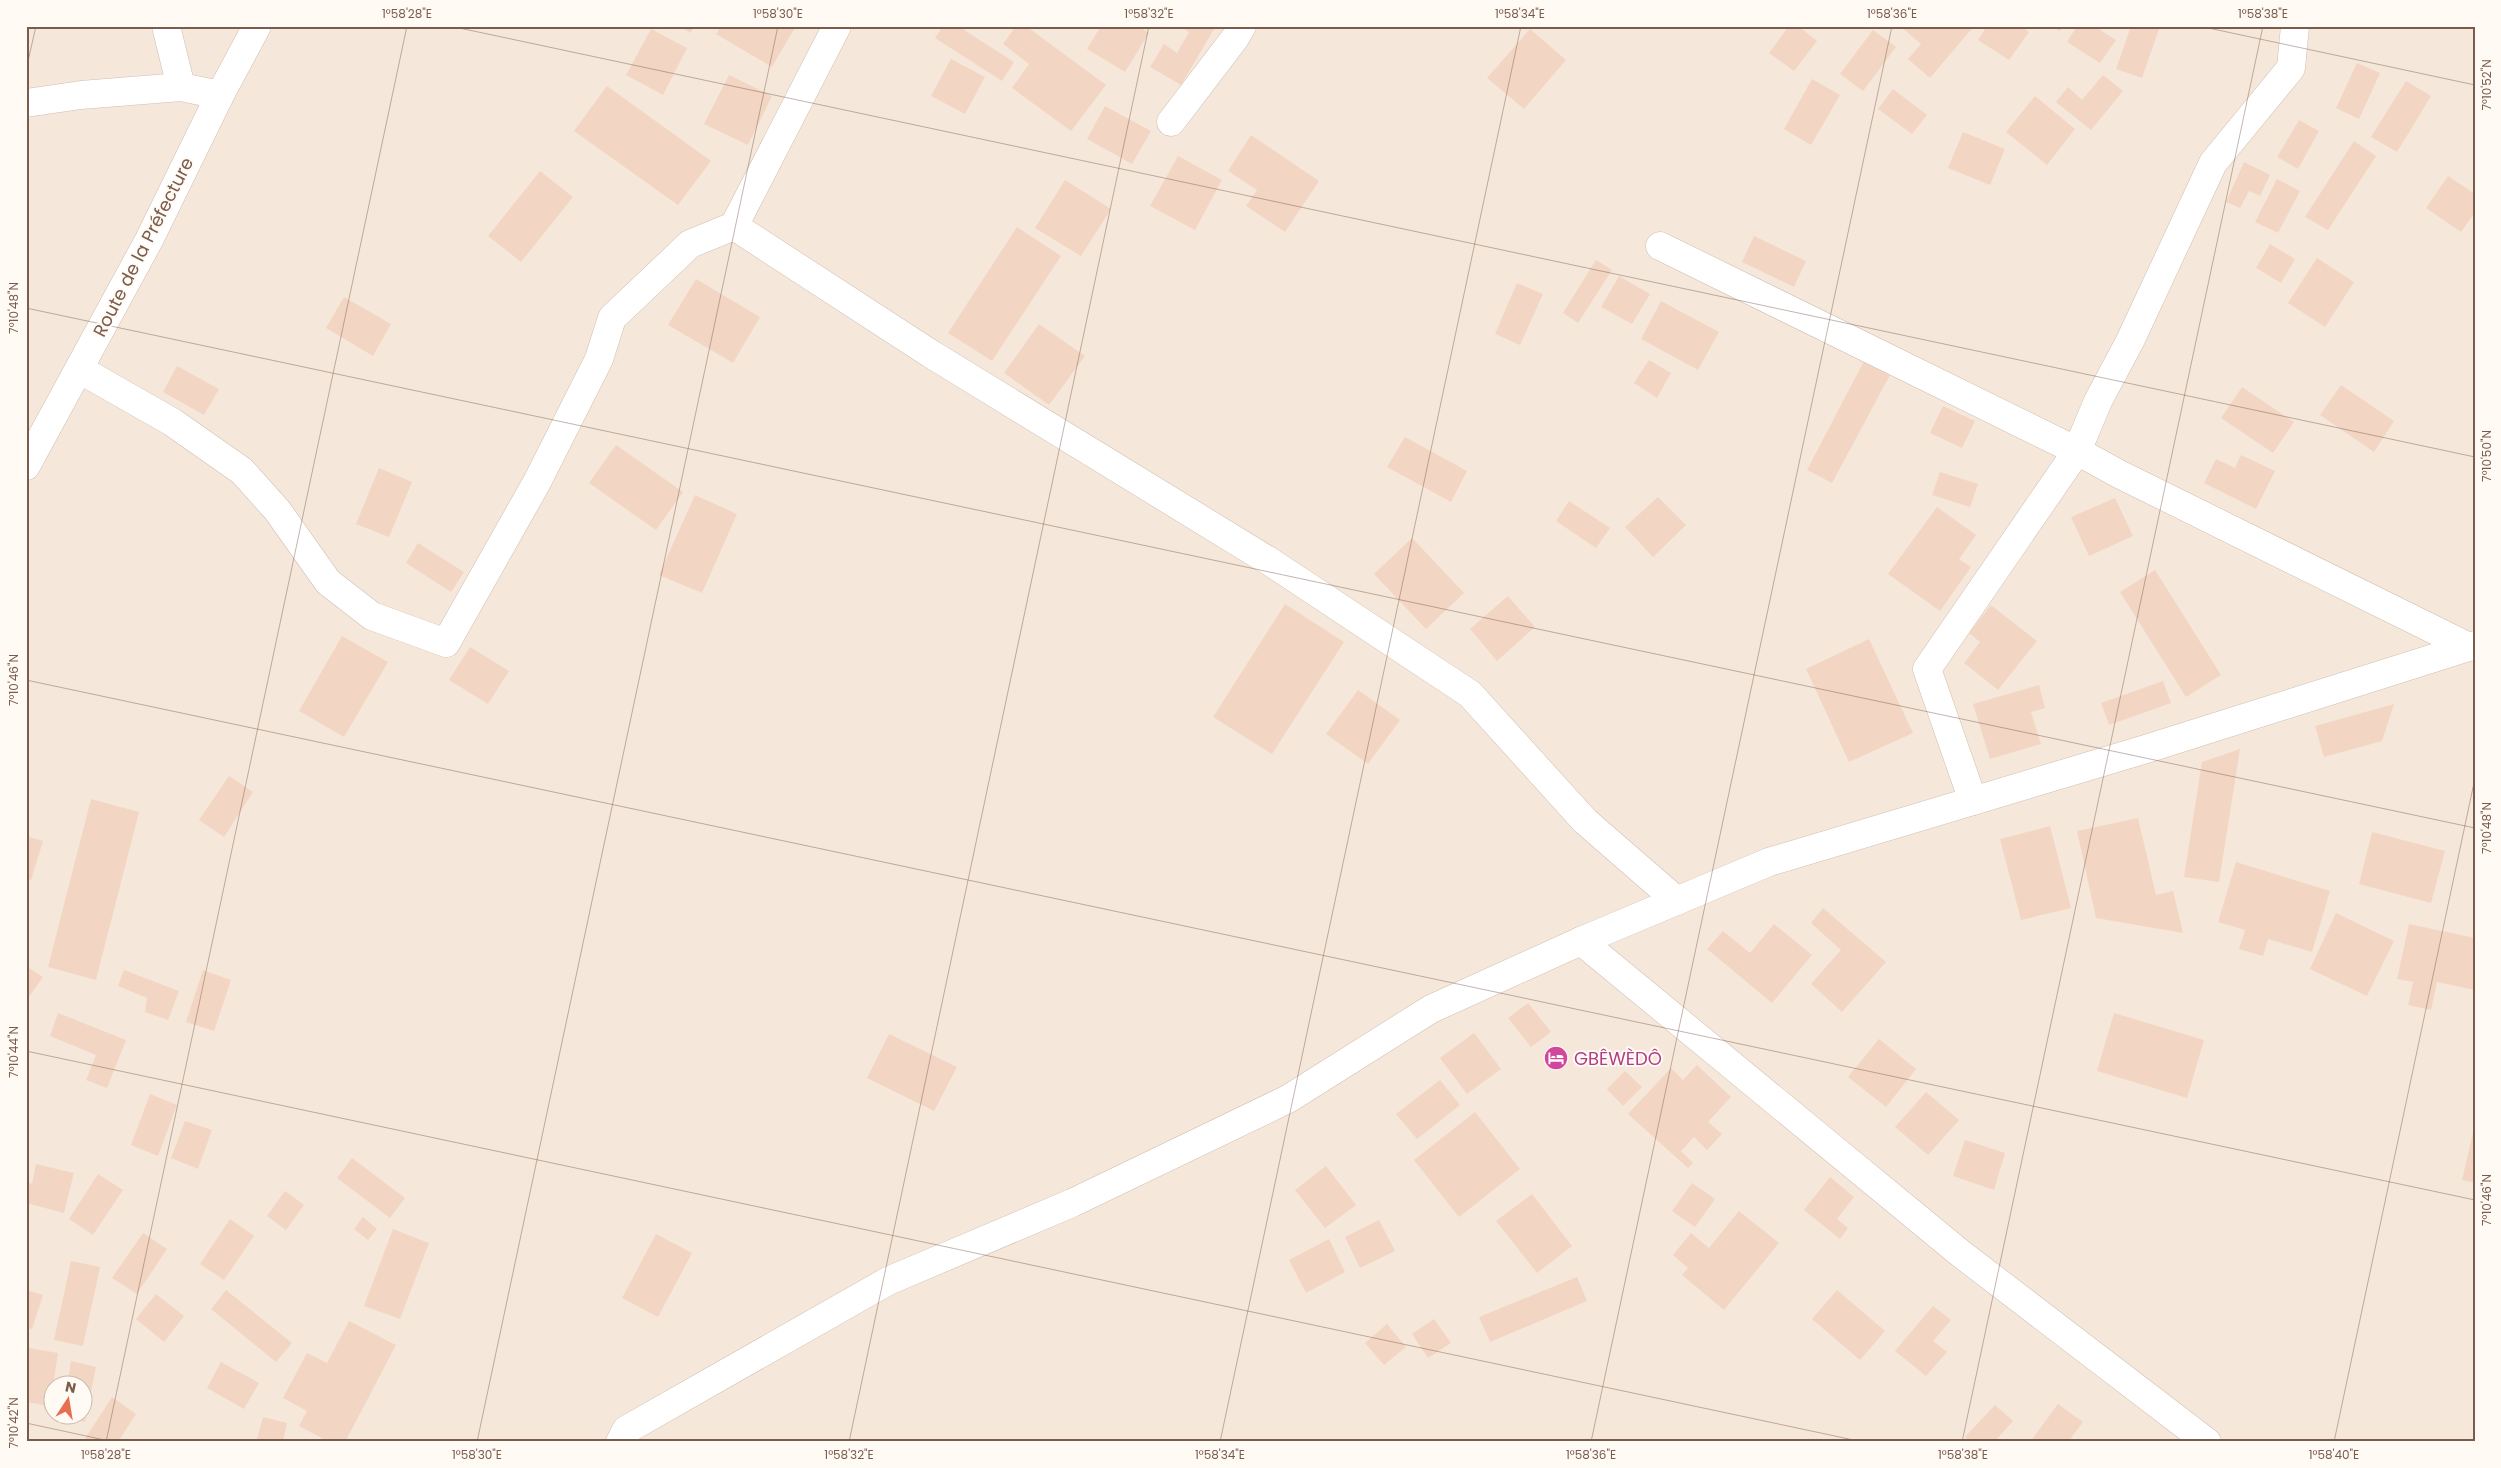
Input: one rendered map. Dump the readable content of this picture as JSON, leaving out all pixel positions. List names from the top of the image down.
{
  "streets": {
    "street": ["Route de la Préfecture"]
  },
  "places": {
    "hotel": ["GBÊWÈDÔ"]
  },
  "north": "top",
  "coordinates": [
    "1°58'28\"E",
    "1°58'30\"E",
    "1°58'32\"E",
    "1°58'34\"E",
    "1°58'36\"E",
    "1°58'38\"E",
    "7°10'52\"N",
    "7°10'48\"N",
    "7°10'50\"N",
    "7°10'46\"N",
    "7°10'44\"N",
    "7°10'42\"N",
    "1°58'40\"E"
  ]
}
